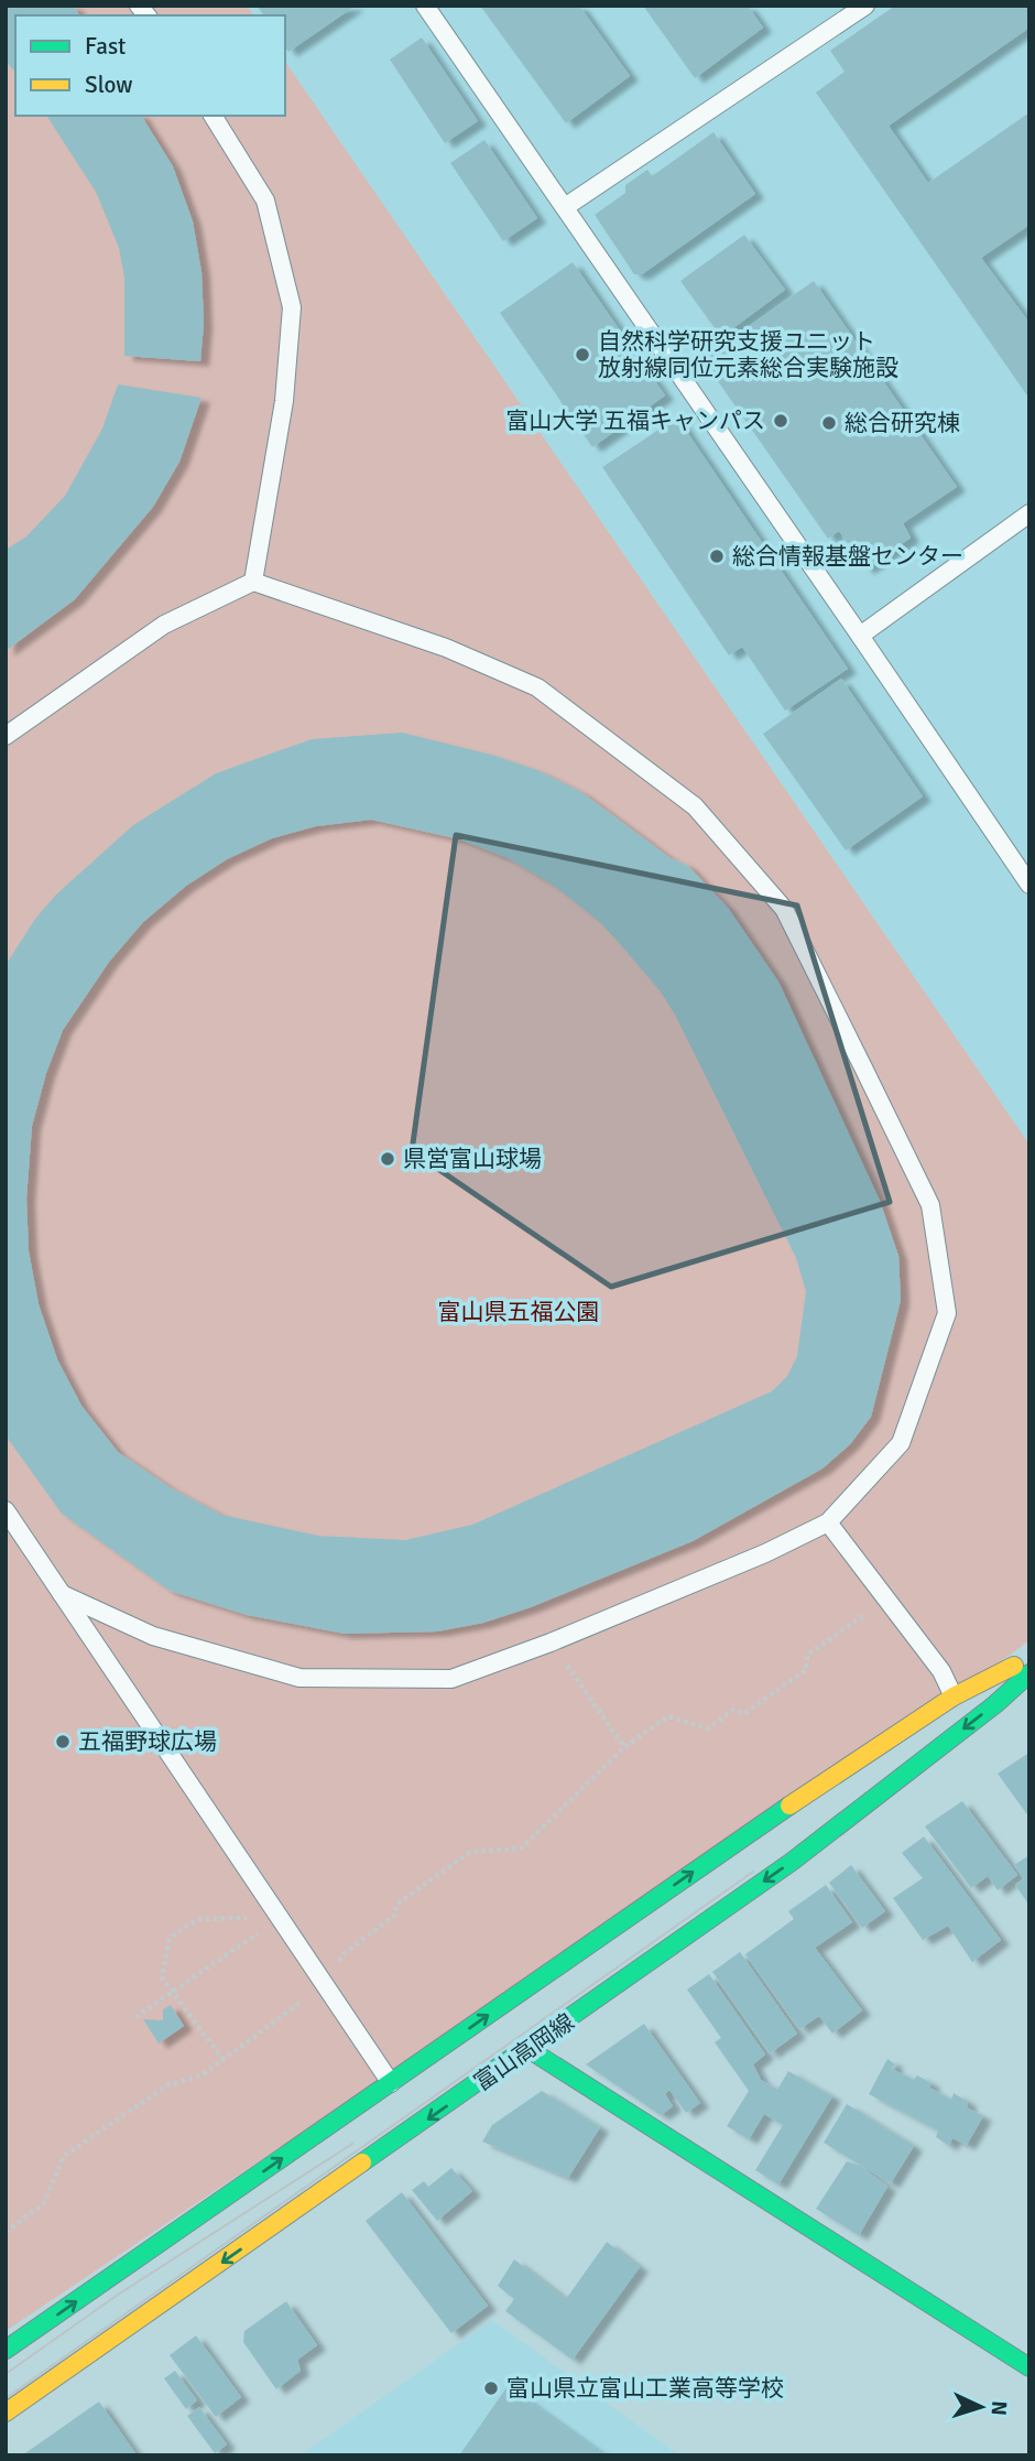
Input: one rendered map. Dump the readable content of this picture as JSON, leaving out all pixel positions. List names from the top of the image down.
{
  "streets": {
    "main road": ["富山高岡線"]
  },
  "parks": ["富山県五福公園"],
  "places": [
    "自然科学研究支援ユニット 放射線同位元素総合実験施設",
    "富山大学 五福キャンパス",
    "総合研究棟",
    "総合情報基盤センター",
    "県営富山球場",
    "五福野球広場",
    "富山県立富山工業高等学校"
  ],
  "legend": ["Fast", "Slow"],
  "north": "right"
}
